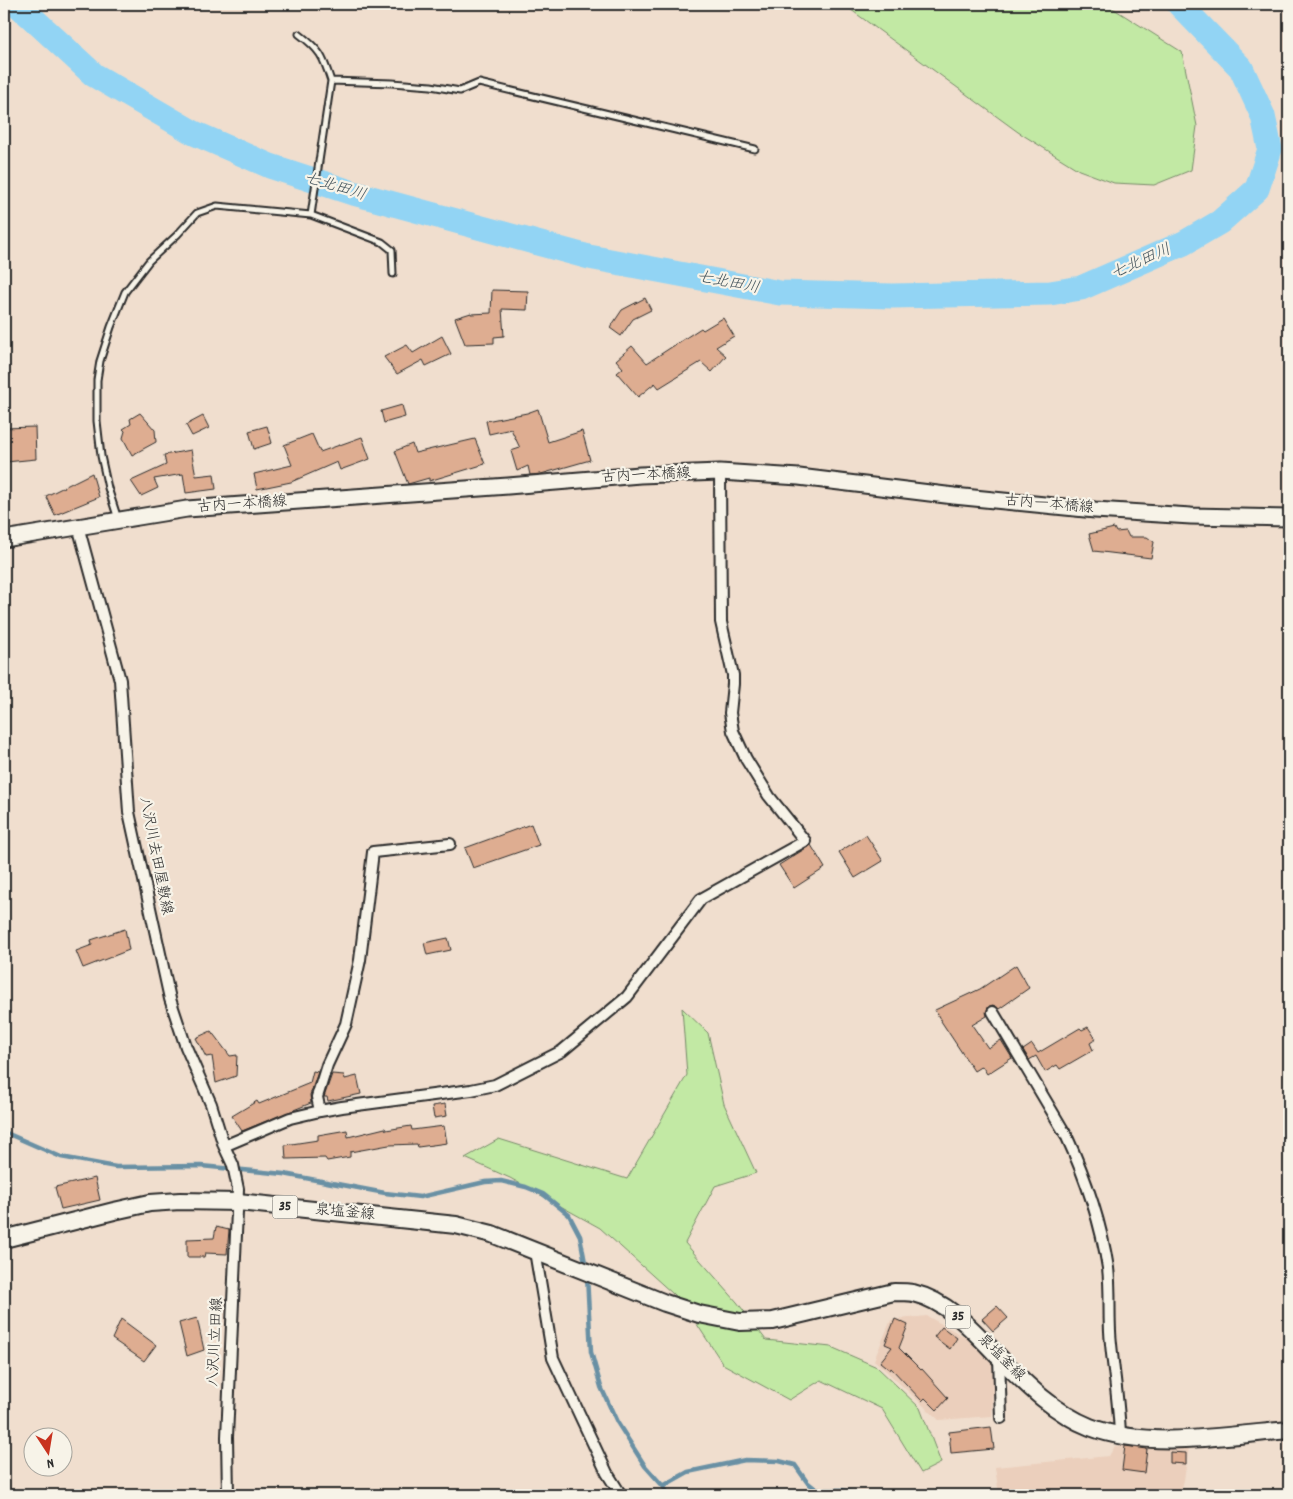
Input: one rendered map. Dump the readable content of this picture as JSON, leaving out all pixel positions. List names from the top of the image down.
{
  "streets": {
    "main road": ["35", "泉塩釜線"],
    "street": ["古内一本橋線", "八沢川去田屋敷線", "八沢川立田線"]
  },
  "crossings": [
    ["古内一本橋線", "八沢川去田屋敷線"],
    ["八沢川去田屋敷線", "泉塩釜線"],
    ["八沢川去田屋敷線", "八沢川立田線"],
    ["泉塩釜線", "八沢川立田線"]
  ],
  "water": ["七北田川"],
  "north": "bottom"
}
